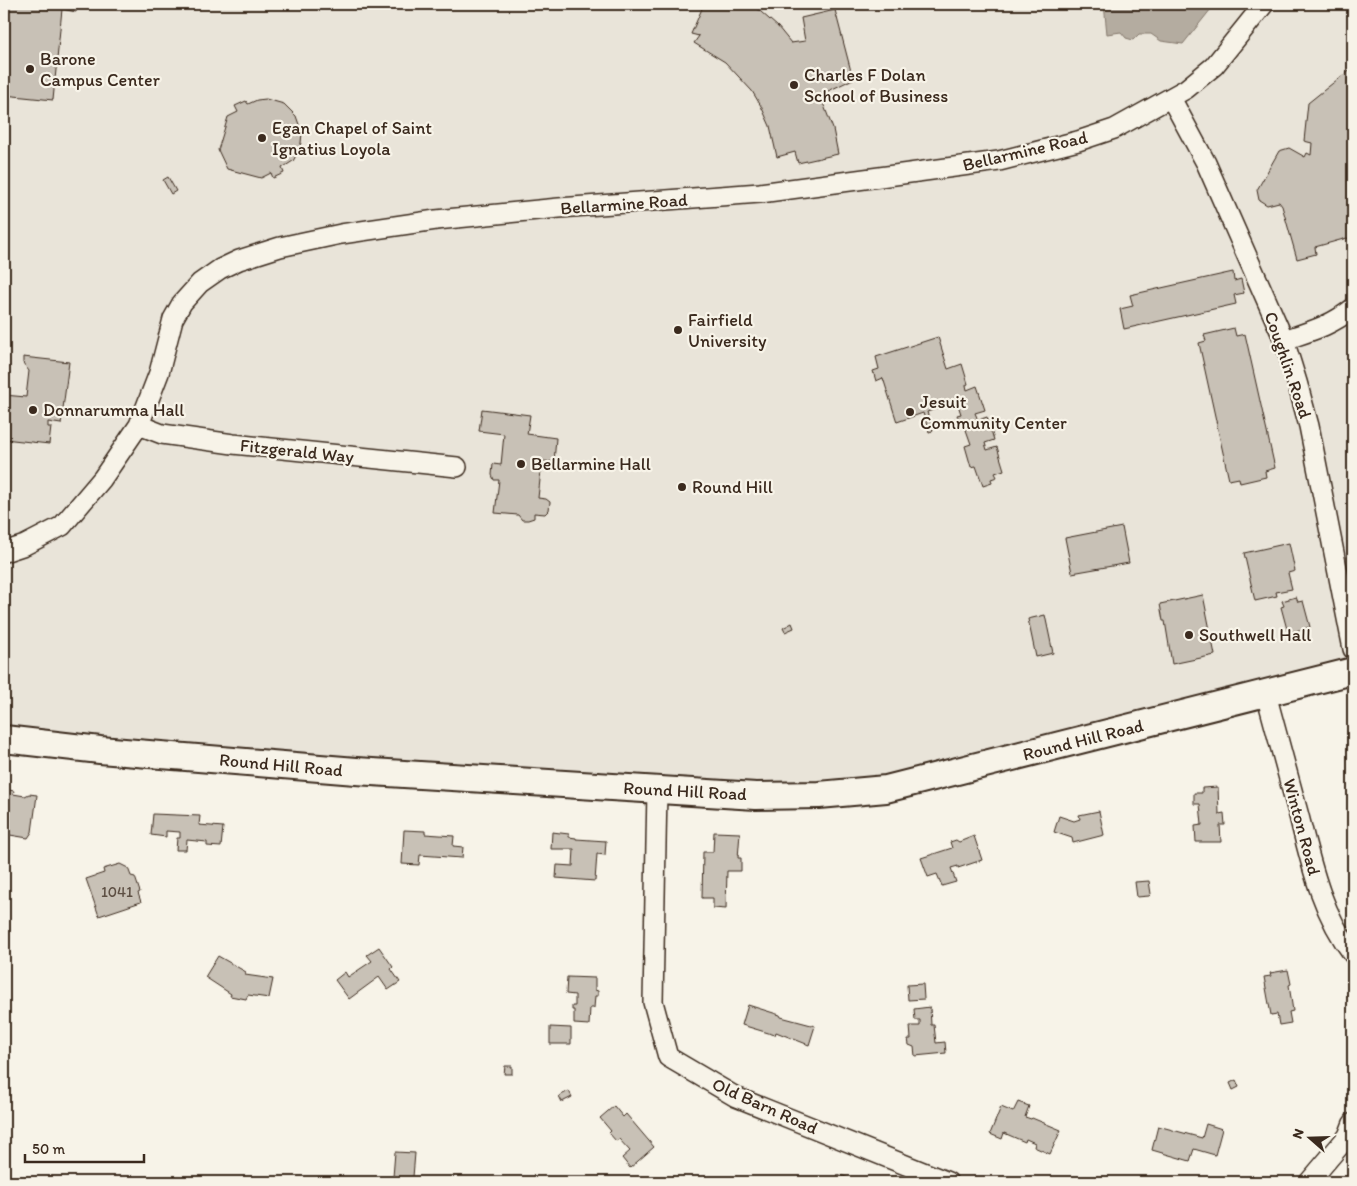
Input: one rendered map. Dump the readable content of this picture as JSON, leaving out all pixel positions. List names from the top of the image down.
{
  "streets": {
    "main road": ["Round Hill Road"],
    "street": [
      "Bellarmine Road",
      "Coughlin Road",
      "Fitzgerald Way",
      "Winton Road",
      "Old Barn Road"
    ]
  },
  "crossings": [
    ["Bellarmine Road", "Coughlin Road"],
    ["Bellarmine Road", "Fitzgerald Way"],
    ["Round Hill Road", "Winton Road"],
    ["Round Hill Road", "Old Barn Road"]
  ],
  "places": [
    "Barone Campus Center",
    "Charles F Dolan School of Business",
    "Egan Chapel of Saint Ignatius Loyola",
    "Fairfield University",
    "Donnarumma Hall",
    "Jesuit Community Center",
    "Bellarmine Hall",
    "Round Hill",
    "Southwell Hall"
  ],
  "house_numbers": ["1041"],
  "scale_bar": "50 m",
  "north": "left"
}
